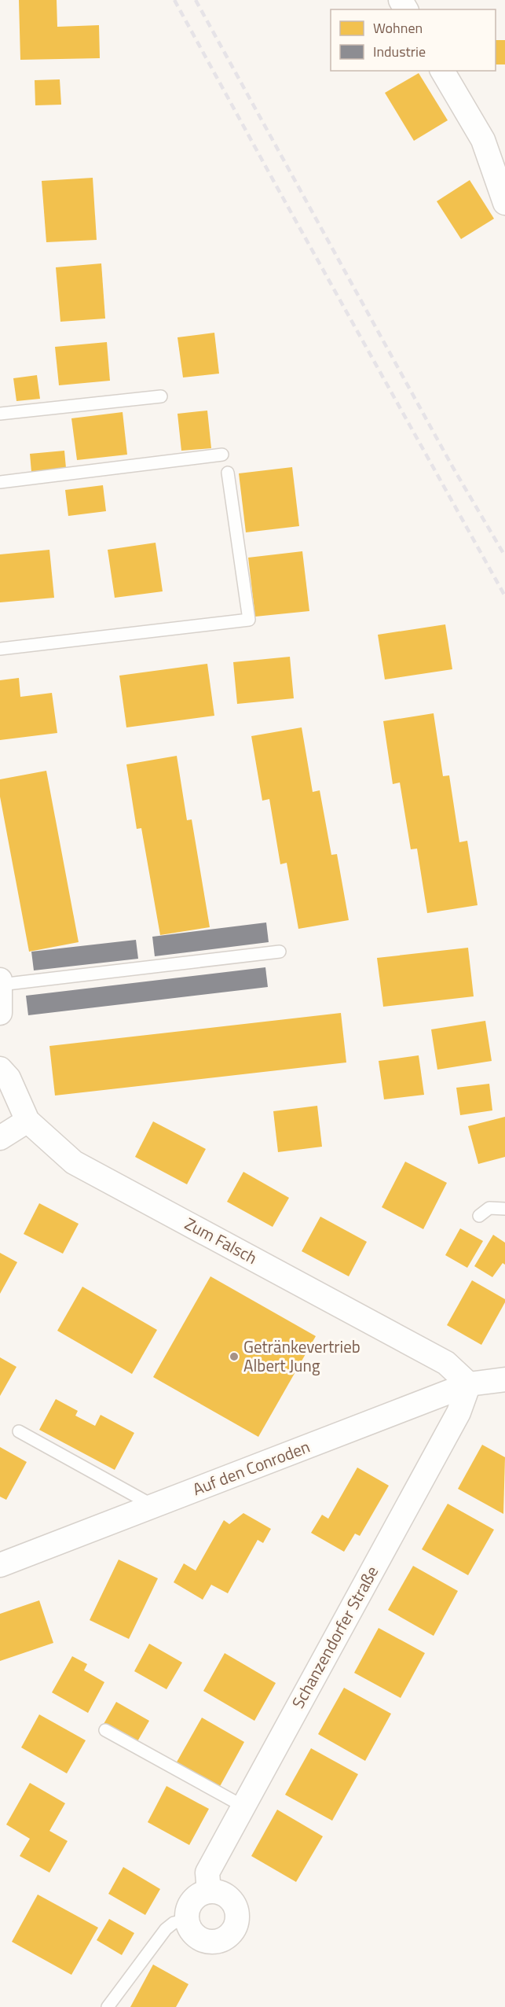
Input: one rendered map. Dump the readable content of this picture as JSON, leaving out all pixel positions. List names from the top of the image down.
{
  "streets": {
    "street": ["Zum Falsch", "Auf den Conroden", "Schanzendorfer Straße"]
  },
  "crossings": [
    ["Zum Falsch", "Auf den Conroden"],
    ["Zum Falsch", "Schanzendorfer Straße"],
    ["Auf den Conroden", "Schanzendorfer Straße"]
  ],
  "places": ["Getränkevertrieb Albert Jung"],
  "legend": ["Wohnen", "Industrie"]
}
